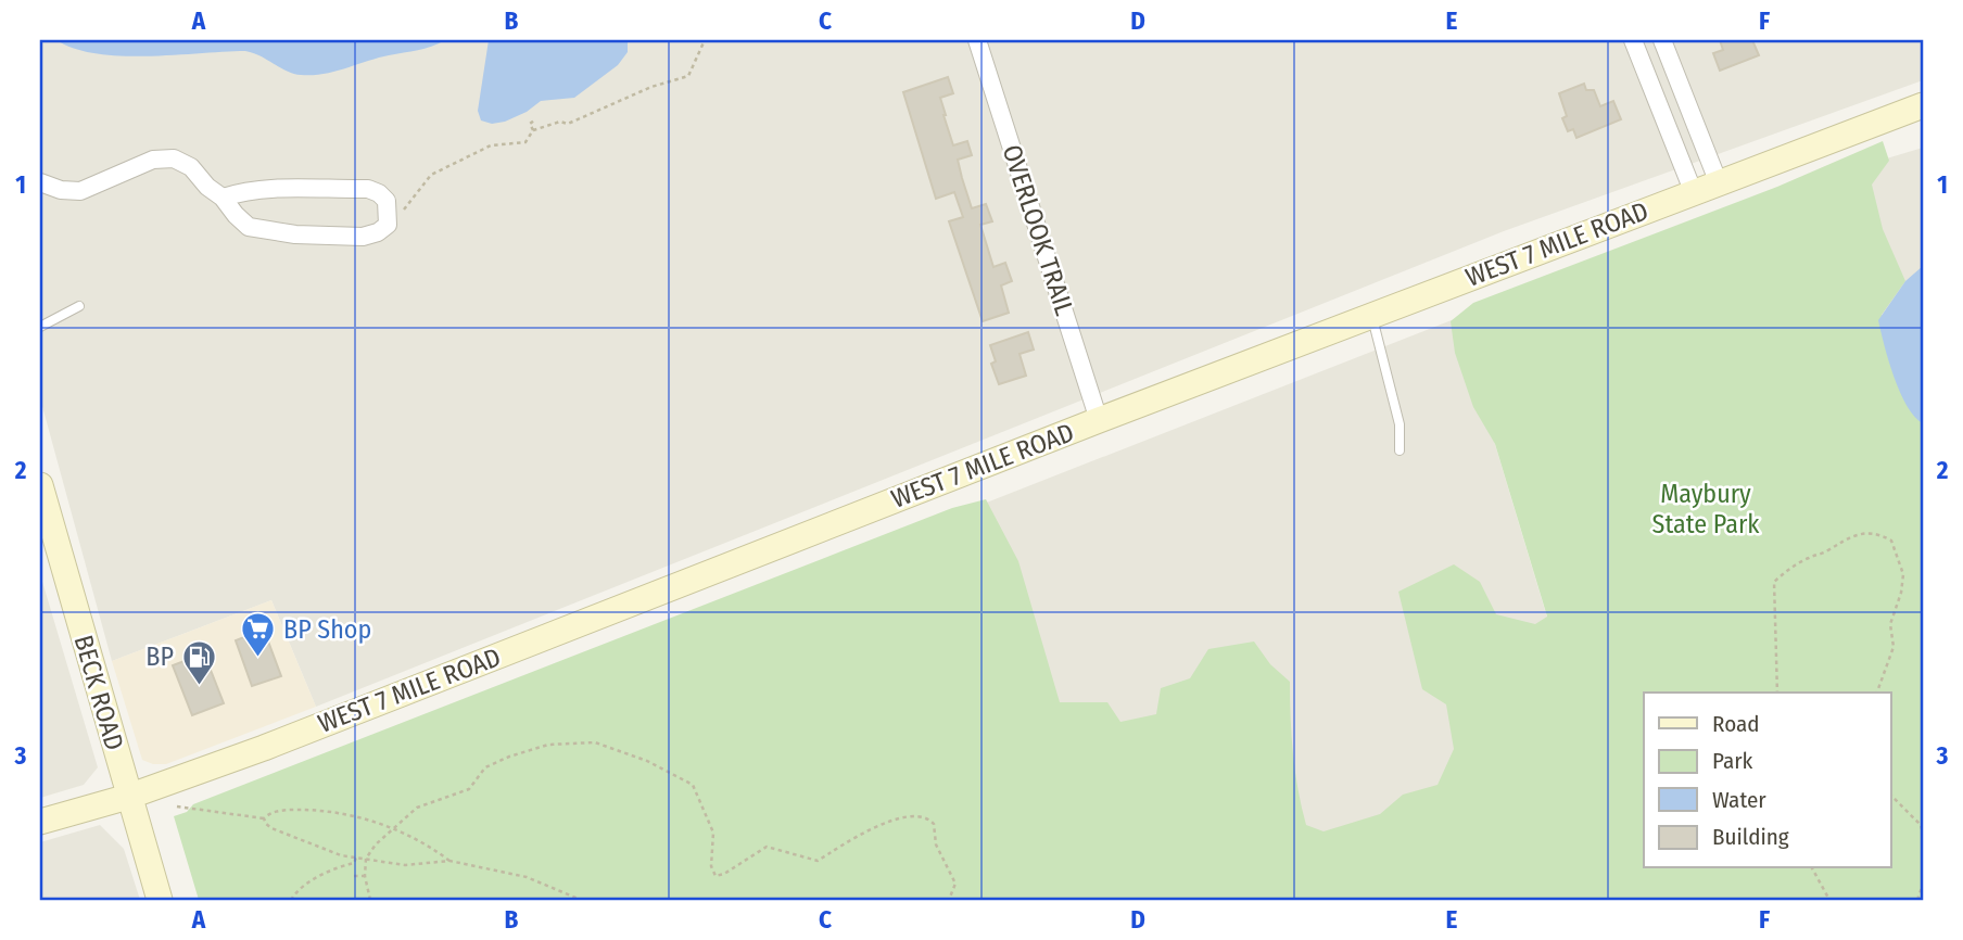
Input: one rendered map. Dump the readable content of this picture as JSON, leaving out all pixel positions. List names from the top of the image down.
{
  "streets": {
    "street": ["OVERLOOK TRAIL", "WEST 7 MILE ROAD", "BECK ROAD"]
  },
  "crossings": [
    ["OVERLOOK TRAIL", "WEST 7 MILE ROAD"],
    ["WEST 7 MILE ROAD", "BECK ROAD"]
  ],
  "parks": ["Maybury State Park"],
  "places": {
    "supermarket": ["BP Shop"],
    "fuel station": ["BP"]
  },
  "legend": [
    "Road",
    "Park",
    "Water",
    "Building"
  ],
  "grid": {
    "columns": [
      "A",
      "B",
      "C",
      "D",
      "E",
      "F"
    ],
    "rows": ["1", "2", "3"]
  }
}
